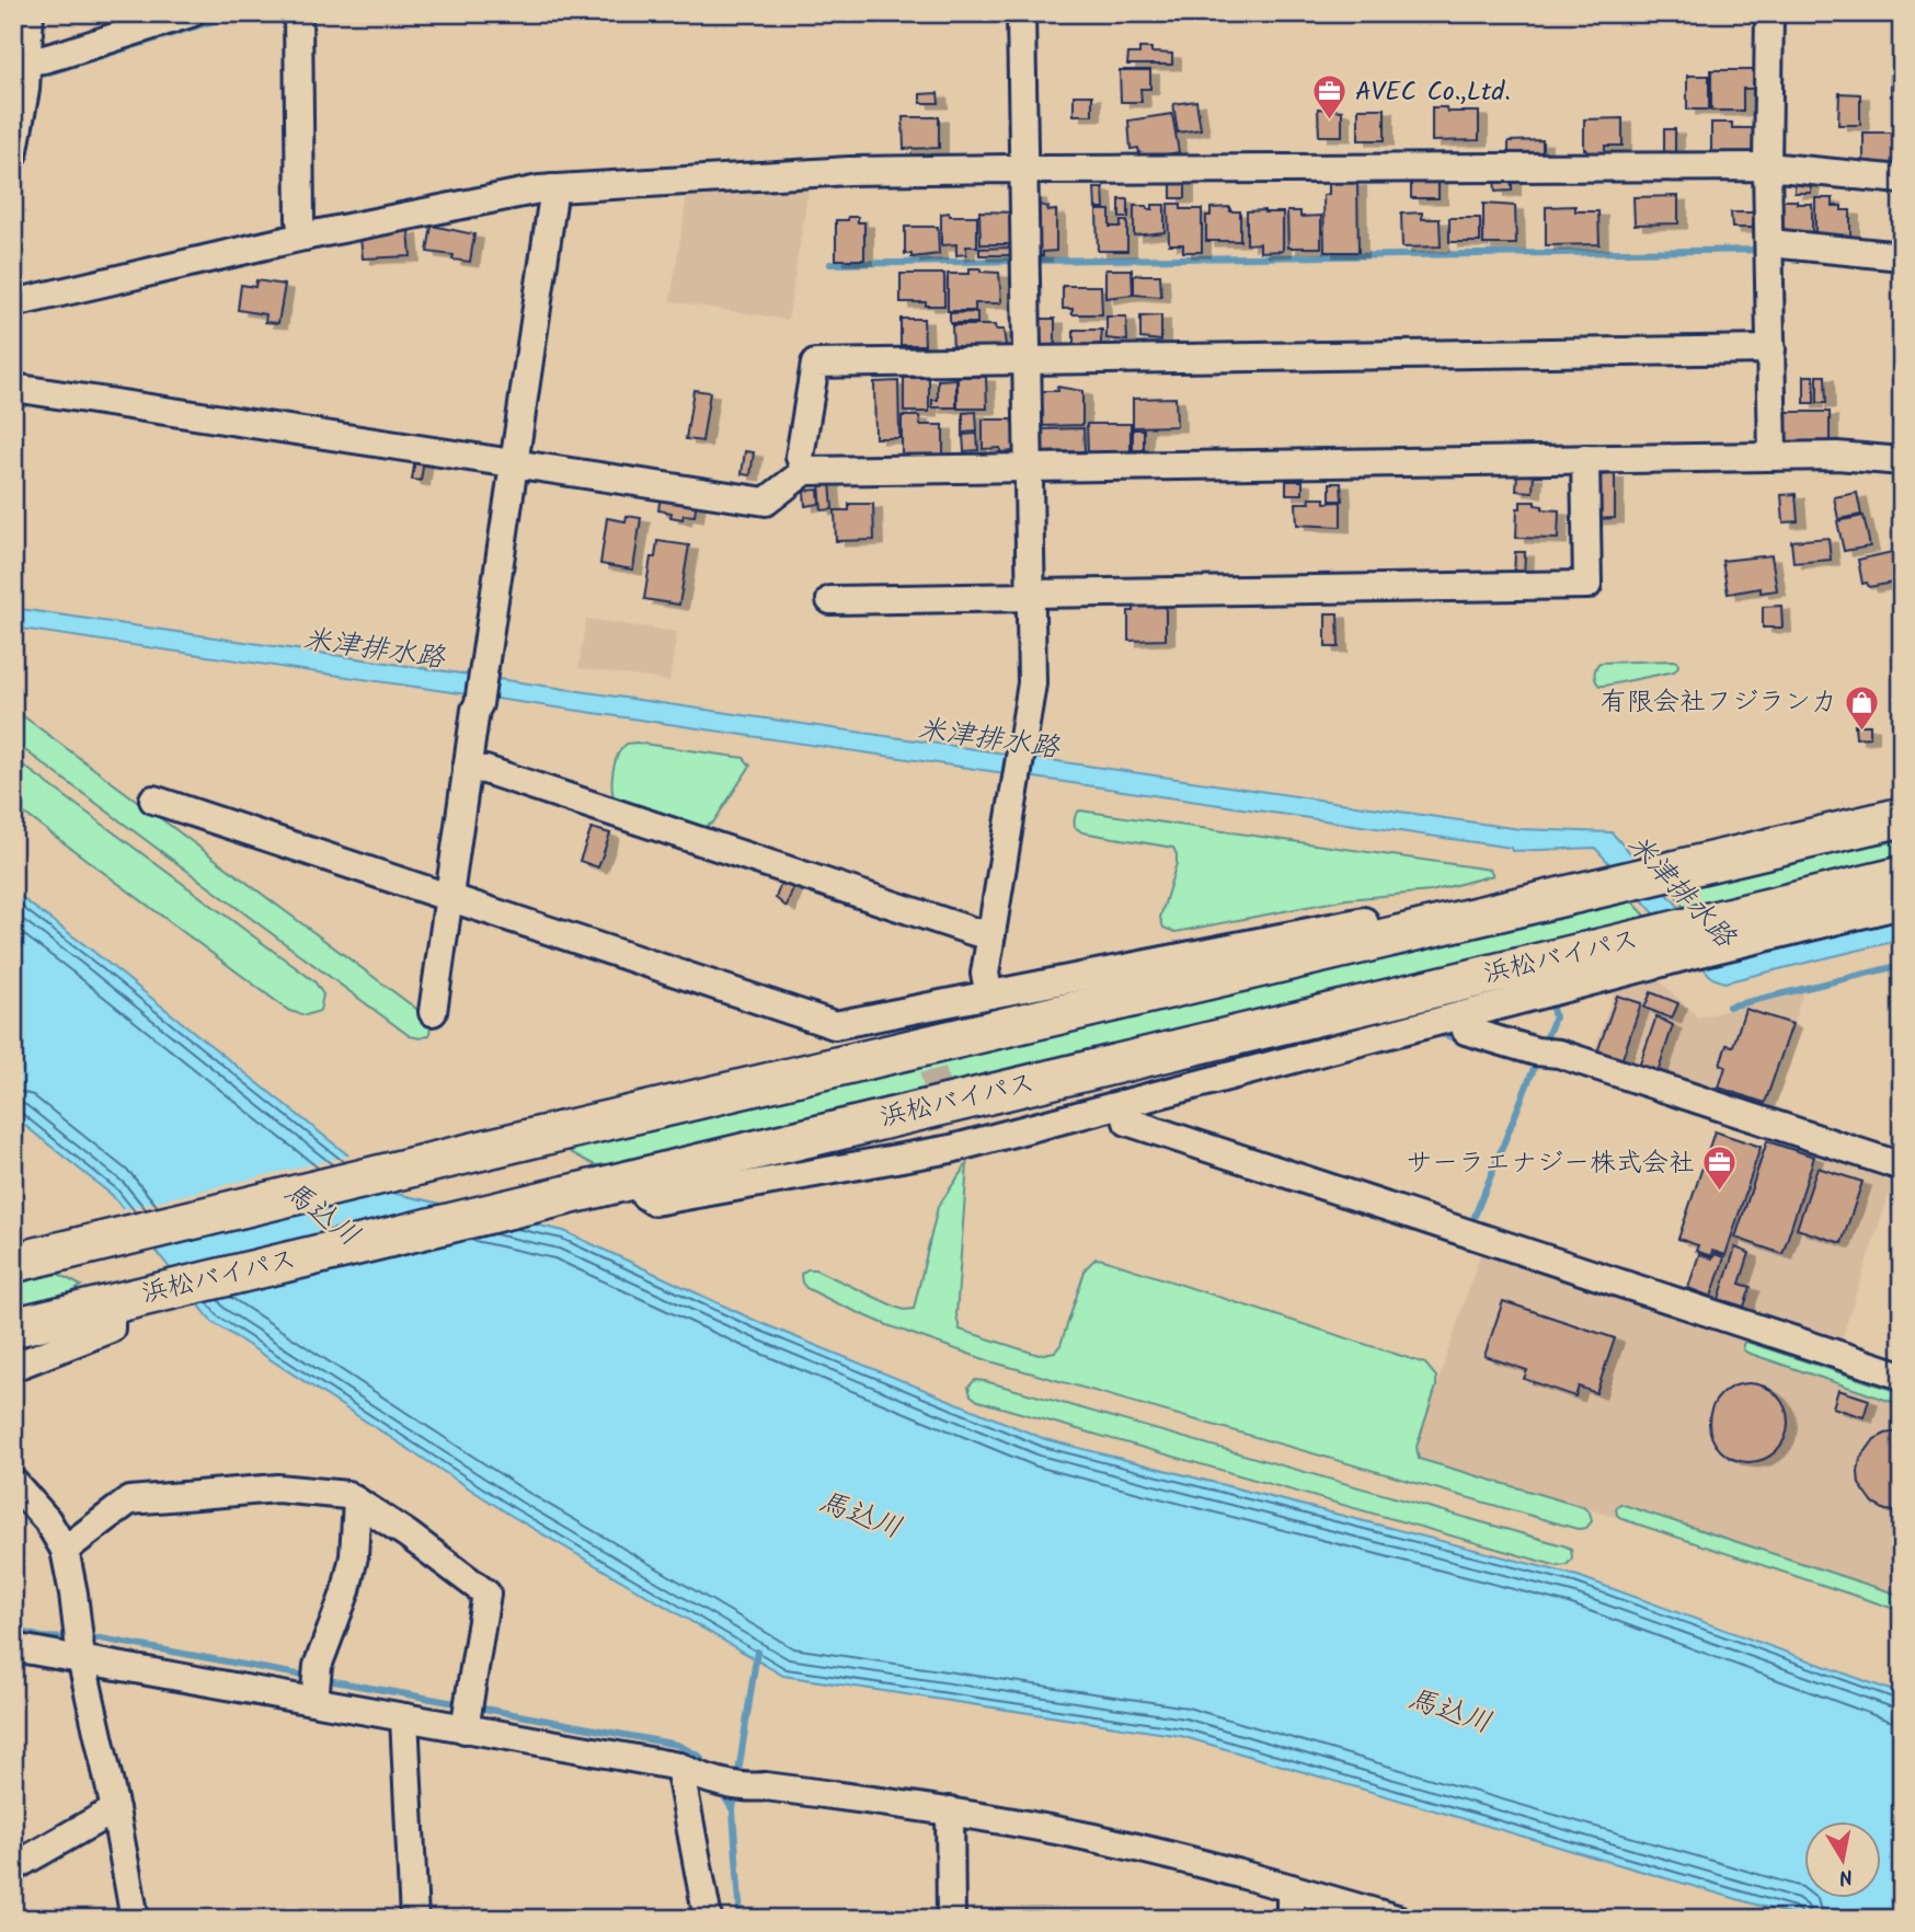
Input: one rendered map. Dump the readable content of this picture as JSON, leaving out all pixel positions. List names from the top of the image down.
{
  "streets": {
    "highway": ["浜松バイパス"]
  },
  "water": ["米津排水路", "馬込川"],
  "places": {
    "office": ["AVEC Co.,Ltd.", "サーラエナジー株式会社"],
    "shop": ["有限会社フジランカ"]
  },
  "north": "bottom"
}
